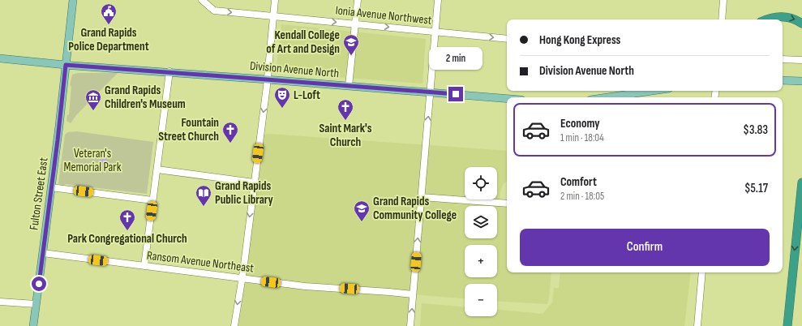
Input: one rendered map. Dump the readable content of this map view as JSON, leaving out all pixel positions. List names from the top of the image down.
{
  "streets": {
    "main road": ["Division Avenue North", "Fulton Street East"],
    "street": ["Ionia Avenue Northwest", "Ransom Avenue Northeast"]
  },
  "crossings": [
    ["Division Avenue North", "Fulton Street East"],
    ["Fulton Street East", "Ransom Avenue Northeast"]
  ],
  "one_way": ["Ionia Avenue Northwest"],
  "parks": ["Veteran's Memorial Park"],
  "places": {
    "public building": ["Grand Rapids Police Department"],
    "school or university": ["Kendall College of Art and Design", "Grand Rapids Community College"],
    "theatre": ["L-Loft"],
    "museum": ["Grand Rapids Children's Museum"],
    "church": ["Saint Mark's Church", "Fountain Street Church", "Park Congregational Church"],
    "library": ["Grand Rapids Public Library"]
  },
  "page": {
    "banner": ["Hong Kong Express", "Division Avenue North"],
    "bubble": "2 min",
    "list": [
      {
        "name": "Economy",
        "note": "1 min · 18:04",
        "value": "$3.83"
      },
      {
        "name": "Comfort",
        "note": "2 min · 18:05",
        "value": "$5.17"
      }
    ],
    "map_buttons": ["+", "−"],
    "buttons": "Confirm"
  }
}
